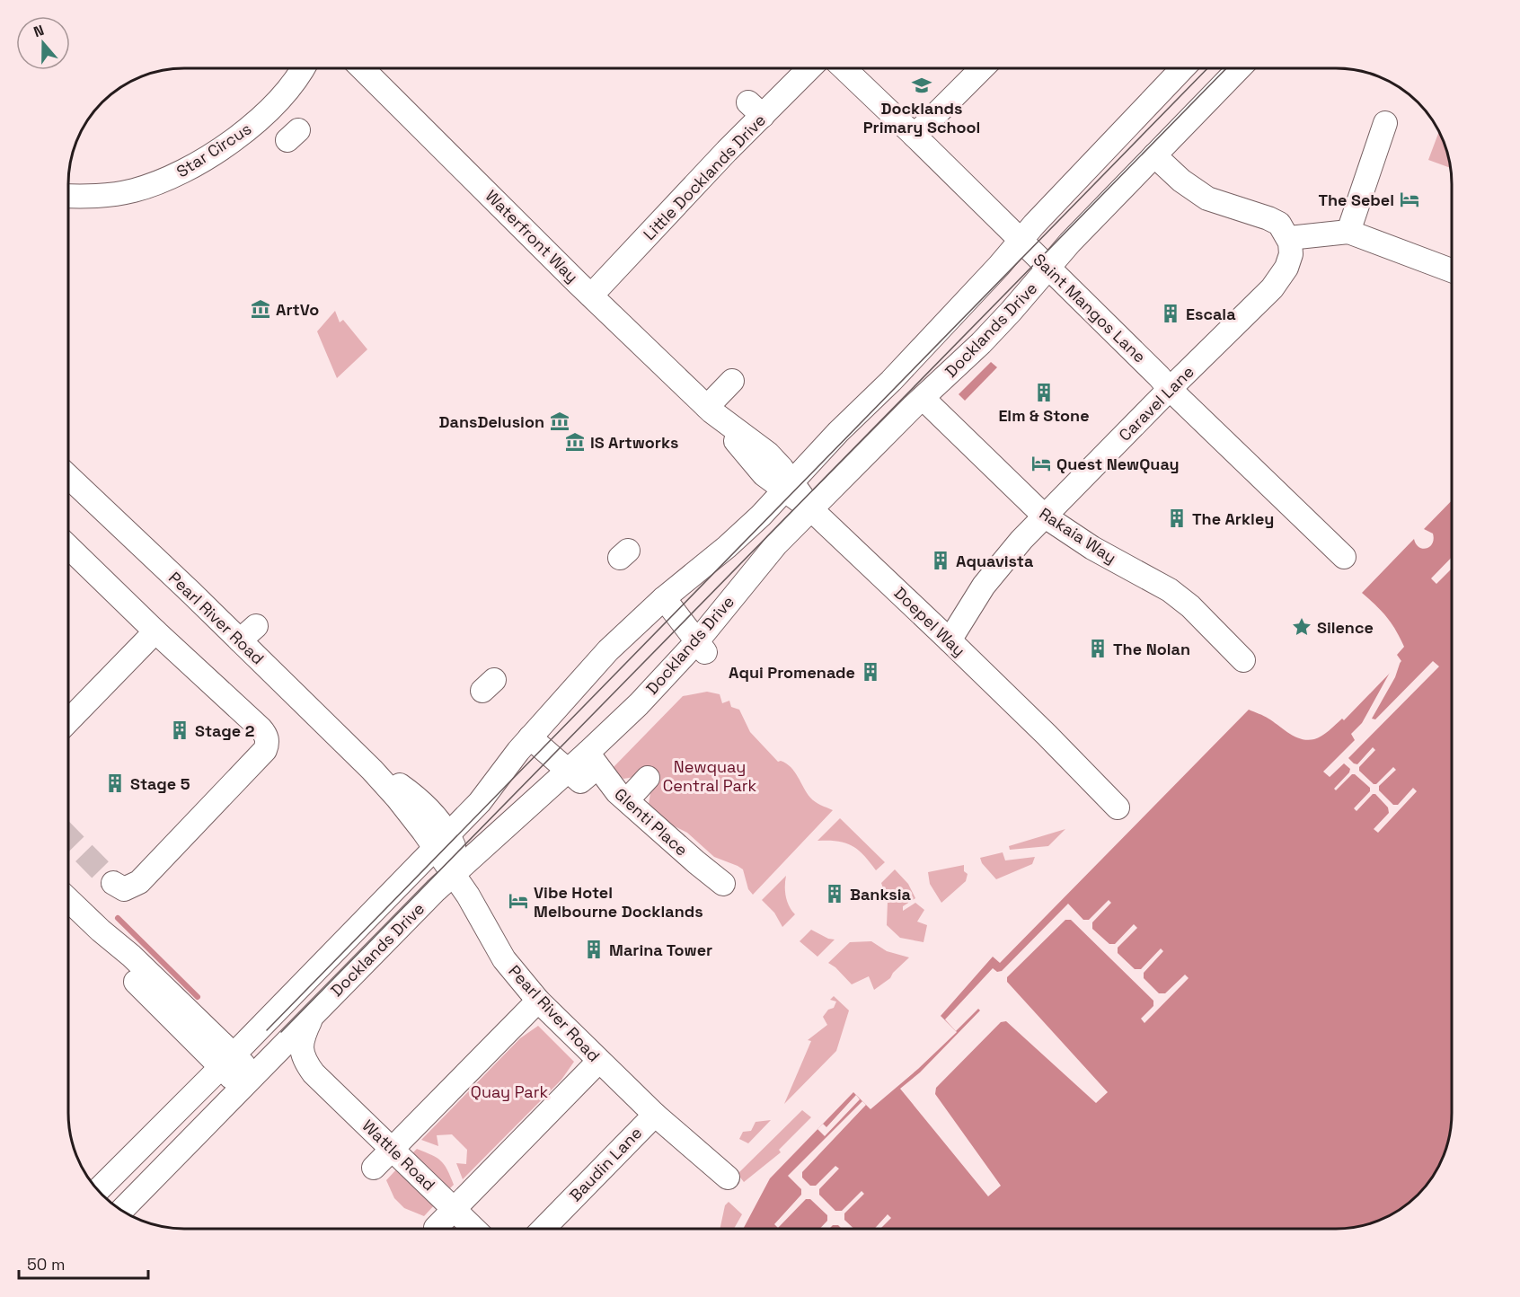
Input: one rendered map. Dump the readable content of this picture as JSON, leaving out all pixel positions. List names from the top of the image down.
{
  "streets": {
    "street": [
      "Star Circus",
      "Little Docklands Drive",
      "Waterfront Way",
      "Saint Mangos Lane",
      "Docklands Drive",
      "Caravel Lane",
      "Rakaia Way",
      "Pearl River Road",
      "Doepel Way",
      "Glenti Place",
      "Wattle Road",
      "Baudin Lane"
    ]
  },
  "crossings": [
    ["Little Docklands Drive", "Waterfront Way"],
    ["Waterfront Way", "Docklands Drive"],
    ["Waterfront Way", "Doepel Way"],
    ["Saint Mangos Lane", "Docklands Drive"],
    ["Saint Mangos Lane", "Caravel Lane"],
    ["Docklands Drive", "Rakaia Way"],
    ["Docklands Drive", "Pearl River Road"],
    ["Docklands Drive", "Doepel Way"],
    ["Docklands Drive", "Glenti Place"],
    ["Docklands Drive", "Wattle Road"],
    ["Caravel Lane", "Rakaia Way"],
    ["Caravel Lane", "Doepel Way"],
    ["Pearl River Road", "Baudin Lane"]
  ],
  "parks": ["Newquay Central Park", "Quay Park"],
  "places": {
    "school or university": ["Docklands Primary School"],
    "hotel": ["The Sebel", "Quest NewQuay", "Vibe Hotel Melbourne Docklands"],
    "museum": ["ArtVo", "DansDelusion", "IS Artworks"],
    "building": [
      "Escala",
      "Elm & Stone",
      "The Arkley",
      "Aquavista",
      "The Nolan",
      "Aqui Promenade",
      "Stage 2",
      "Stage 5",
      "Banksia",
      "Marina Tower"
    ],
    "place": ["Silence"]
  },
  "scale_bar": "50 m",
  "north": "top"
}
